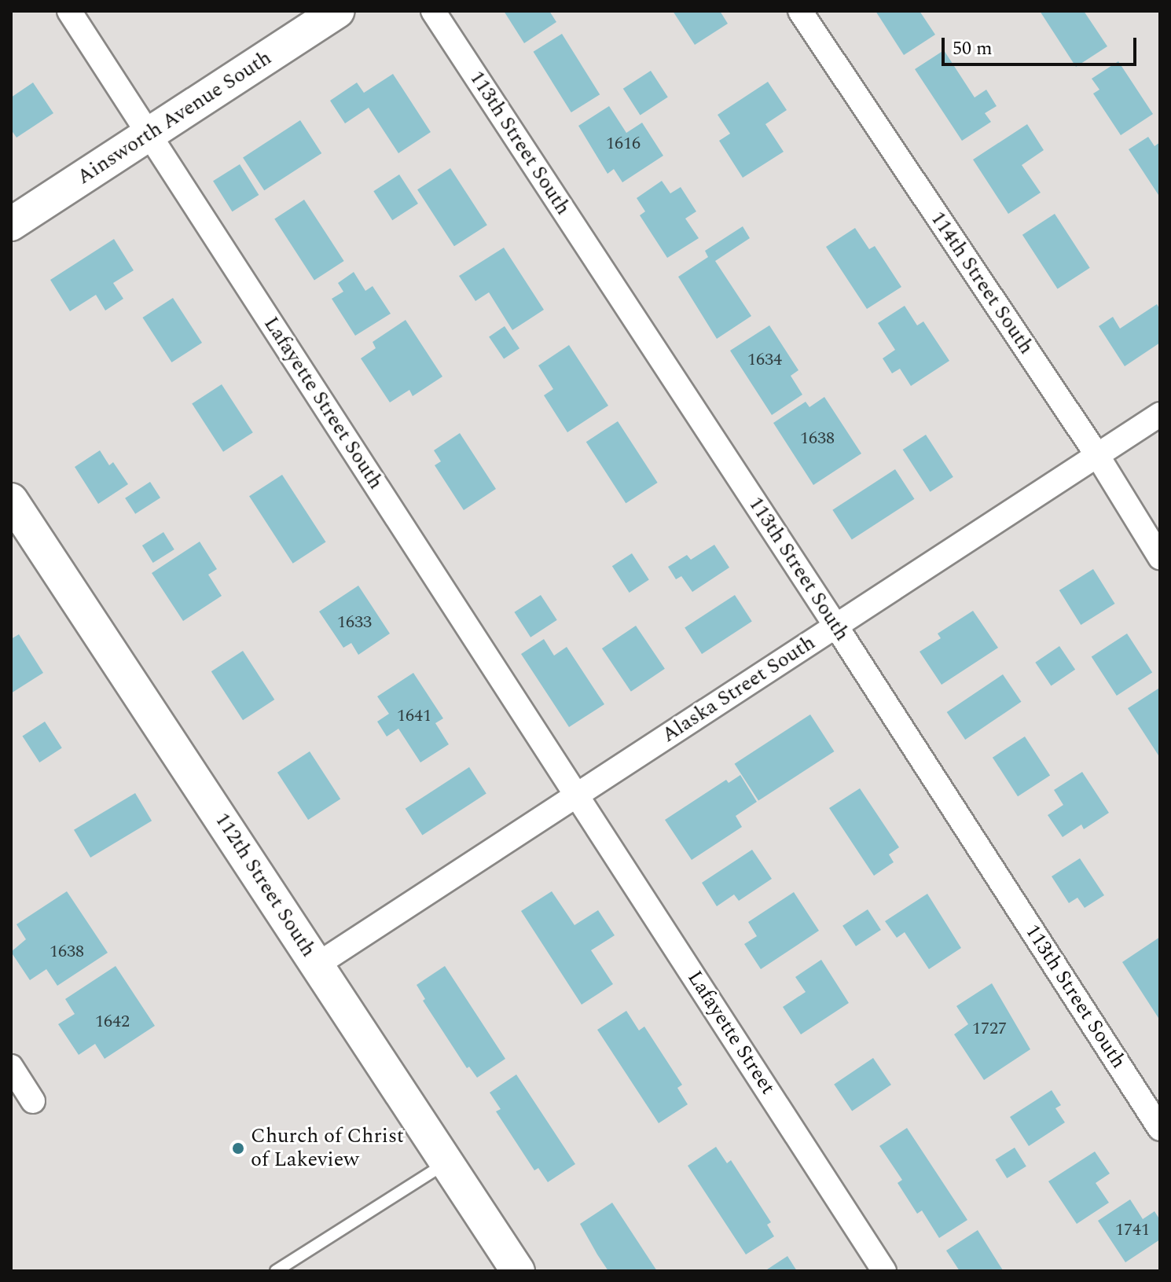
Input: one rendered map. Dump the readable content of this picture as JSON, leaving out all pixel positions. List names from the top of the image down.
{
  "streets": {
    "main road": ["Ainsworth Avenue South", "112th Street South"],
    "street": [
      "113th Street South",
      "114th Street South",
      "Lafayette Street South",
      "Alaska Street South",
      "Lafayette Street"
    ]
  },
  "crossings": [
    ["Ainsworth Avenue South", "Lafayette Street South"],
    ["113th Street South", "Alaska Street South"],
    ["114th Street South", "Alaska Street South"],
    ["Lafayette Street South", "Alaska Street South"],
    ["Lafayette Street South", "Lafayette Street"],
    ["Alaska Street South", "112th Street South"],
    ["Alaska Street South", "Lafayette Street"]
  ],
  "places": ["Church of Christ of Lakeview"],
  "house_numbers": [
    "1616",
    "1634",
    "1638",
    "1633",
    "1641",
    "1638",
    "1642",
    "1727",
    "1741"
  ],
  "scale_bar": "50 m"
}
